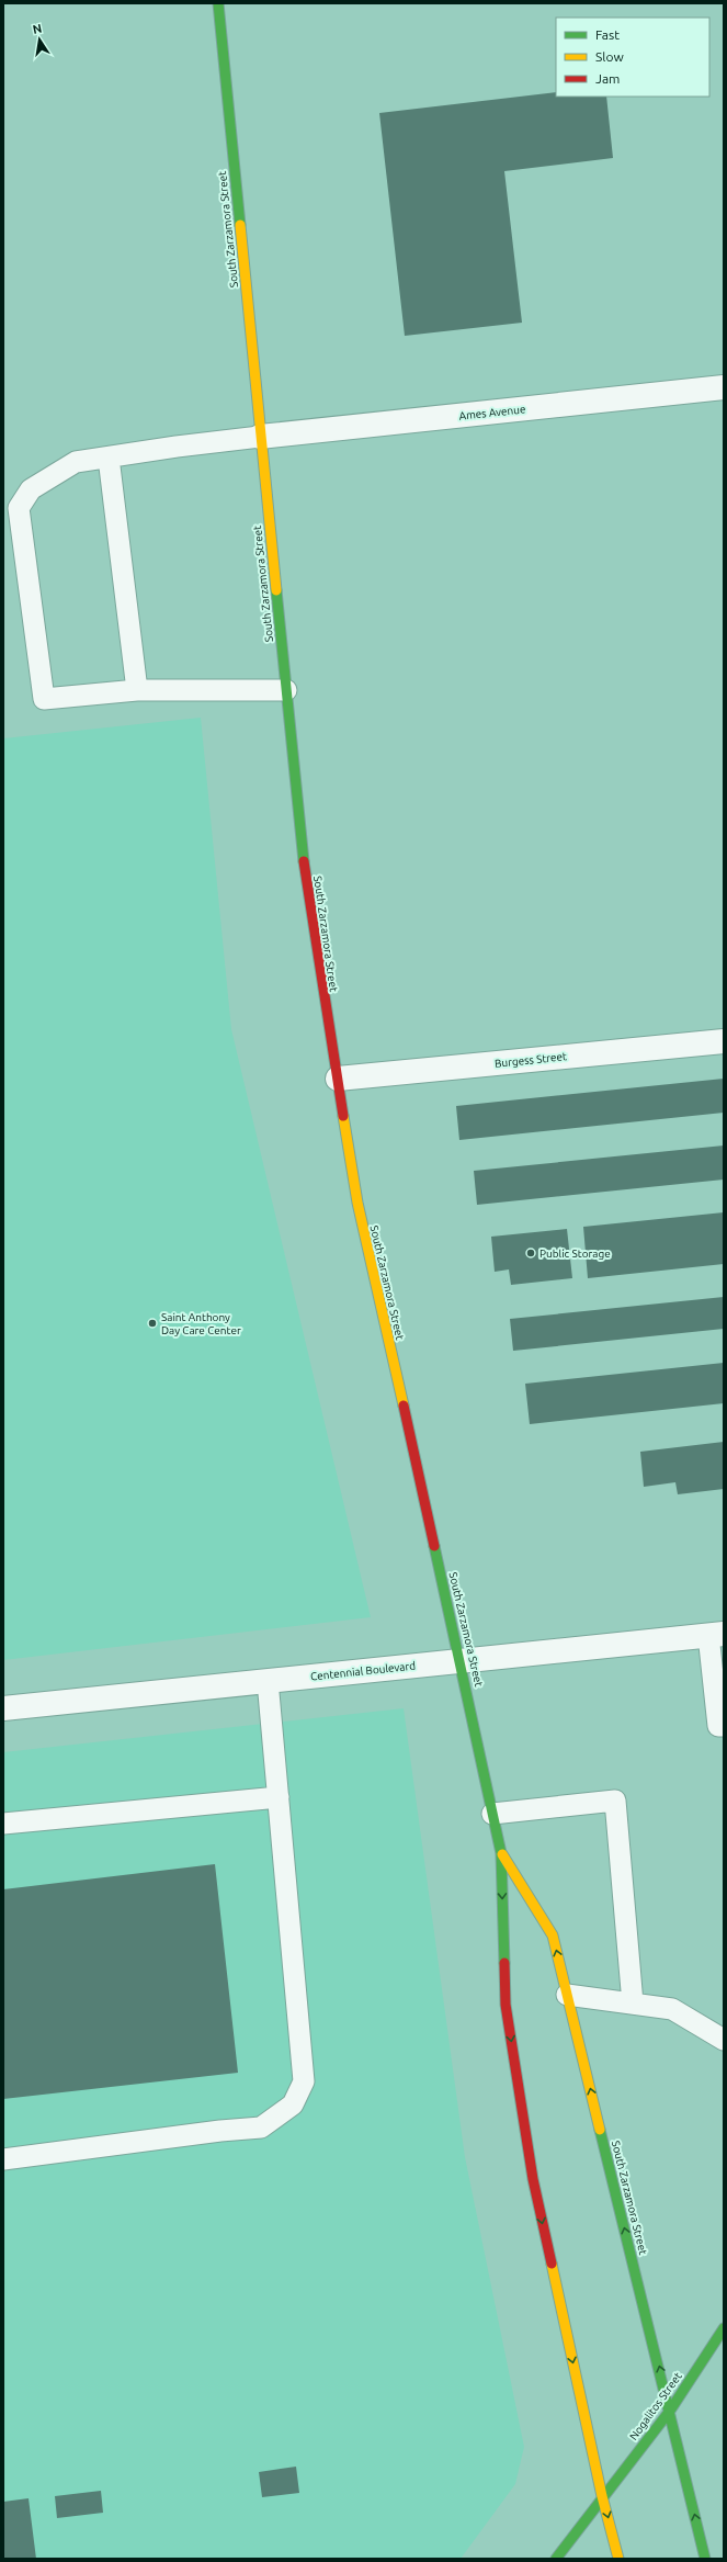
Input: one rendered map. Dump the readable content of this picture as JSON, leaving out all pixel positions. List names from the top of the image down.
{
  "streets": {
    "main road": ["South Zarzamora Street", "Nogalitos Street"],
    "street": ["Ames Avenue", "Burgess Street", "Centennial Boulevard"]
  },
  "crossings": [
    ["South Zarzamora Street", "Ames Avenue"],
    ["South Zarzamora Street", "Burgess Street"],
    ["South Zarzamora Street", "Centennial Boulevard"],
    ["South Zarzamora Street", "Nogalitos Street"]
  ],
  "places": ["Public Storage", "Saint Anthony Day Care Center"],
  "legend": ["Fast", "Slow", "Jam"],
  "north": "top"
}
